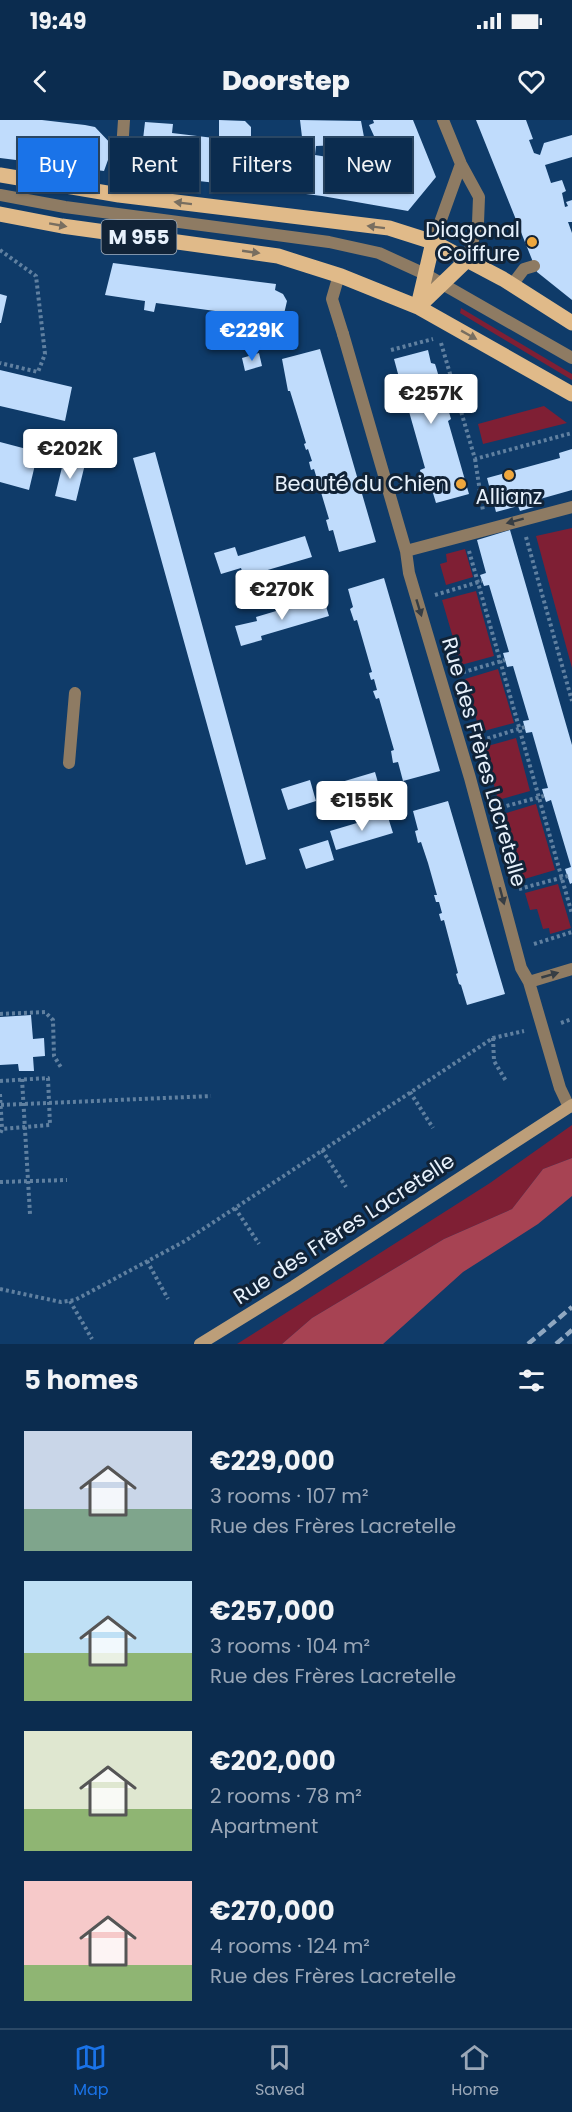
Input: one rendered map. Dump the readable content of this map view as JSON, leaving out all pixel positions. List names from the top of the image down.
{
  "streets": {
    "main road": ["M 955", "Rue des Frères Lacretelle"]
  },
  "crossings": [
    ["M 955", "Rue des Frères Lacretelle"]
  ],
  "places": ["Diagonal Coiffure", "Allianz", "Beauté du Chien"],
  "page": {
    "status": "19:49",
    "header": "Doorstep",
    "chip": [
      "Buy",
      "Rent",
      "Filters",
      "New"
    ],
    "price": [
      "€229K",
      "€257K",
      "€202K",
      "€270K",
      "€155K"
    ],
    "heading": "5 homes",
    "list": [
      {
        "name": "€229,000",
        "note": "3 rooms · 107 m² · Rue des Frères Lacretelle"
      },
      {
        "name": "€257,000",
        "note": "3 rooms · 104 m² · Rue des Frères Lacretelle"
      },
      {
        "name": "€202,000",
        "note": "2 rooms · 78 m² · Apartment"
      },
      {
        "name": "€270,000",
        "note": "4 rooms · 124 m² · Rue des Frères Lacretelle"
      }
    ],
    "tabs": ["Map", "Saved", "Home"]
  }
}
